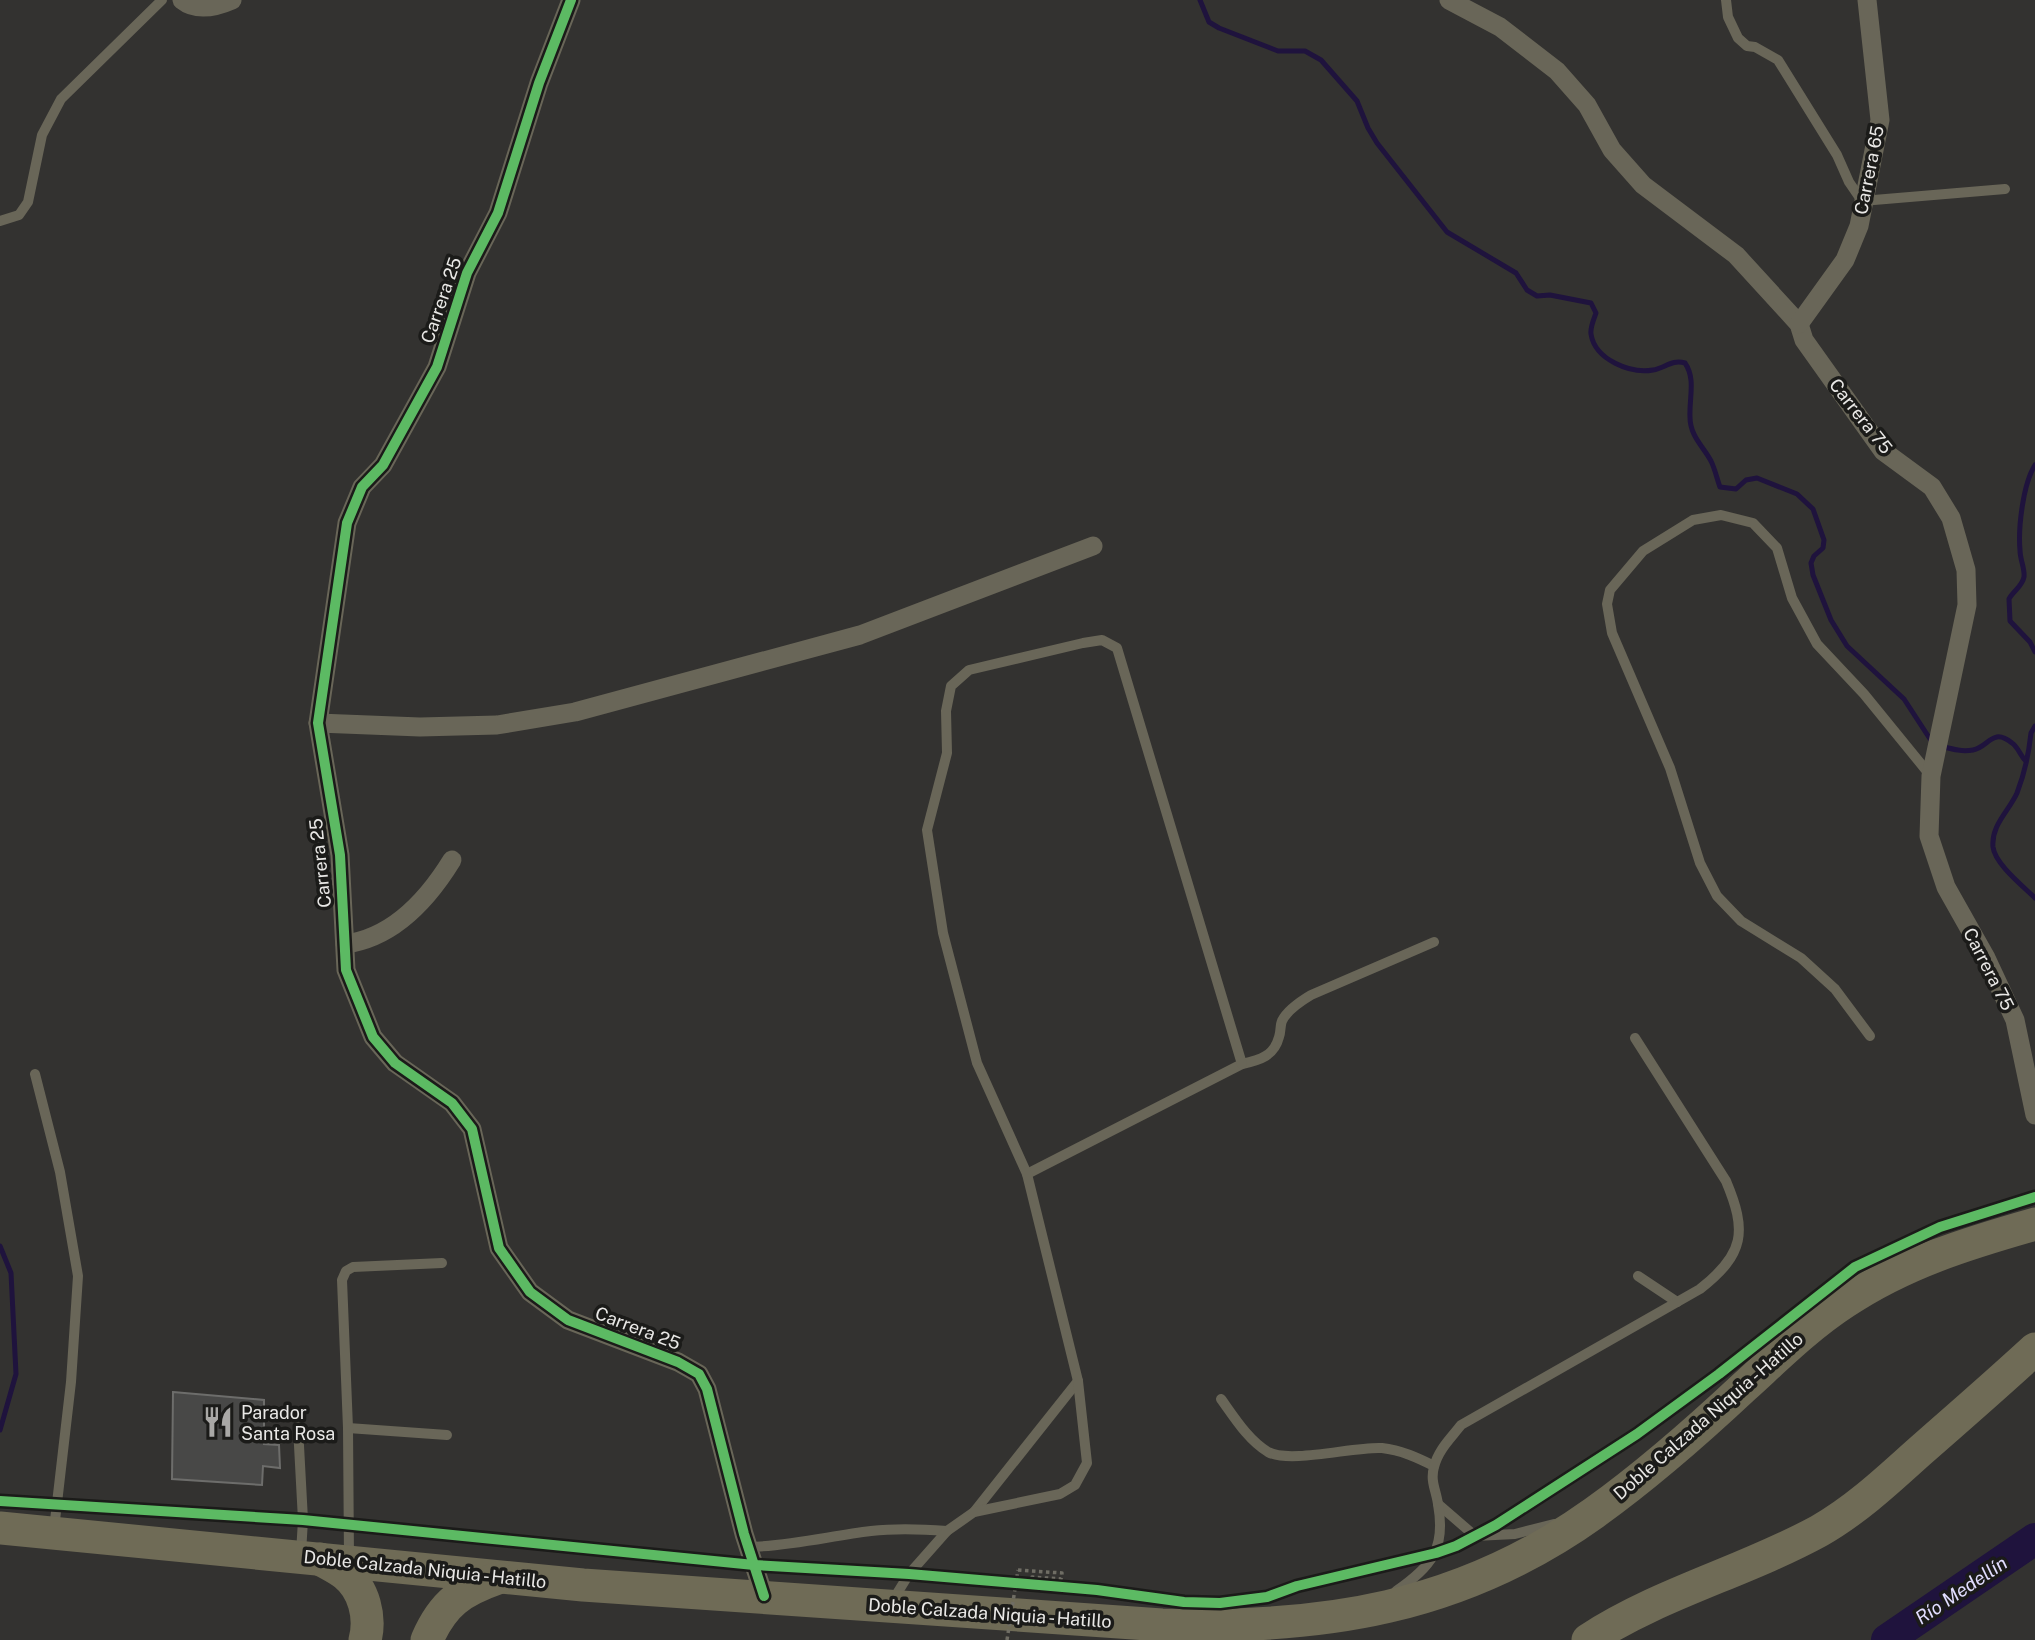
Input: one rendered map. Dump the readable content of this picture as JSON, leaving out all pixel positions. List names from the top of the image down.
{
  "streets": {
    "highway": ["Doble Calzada Niquia - Hatillo"],
    "street": ["Carrera 65", "Carrera 25", "Carrera 75"]
  },
  "crossings": [
    ["Carrera 65", "Carrera 75"],
    ["Carrera 25", "Doble Calzada Niquia - Hatillo"]
  ],
  "water": ["Río Medellín"],
  "places": {
    "restaurant": ["Parador Santa Rosa"]
  }
}
